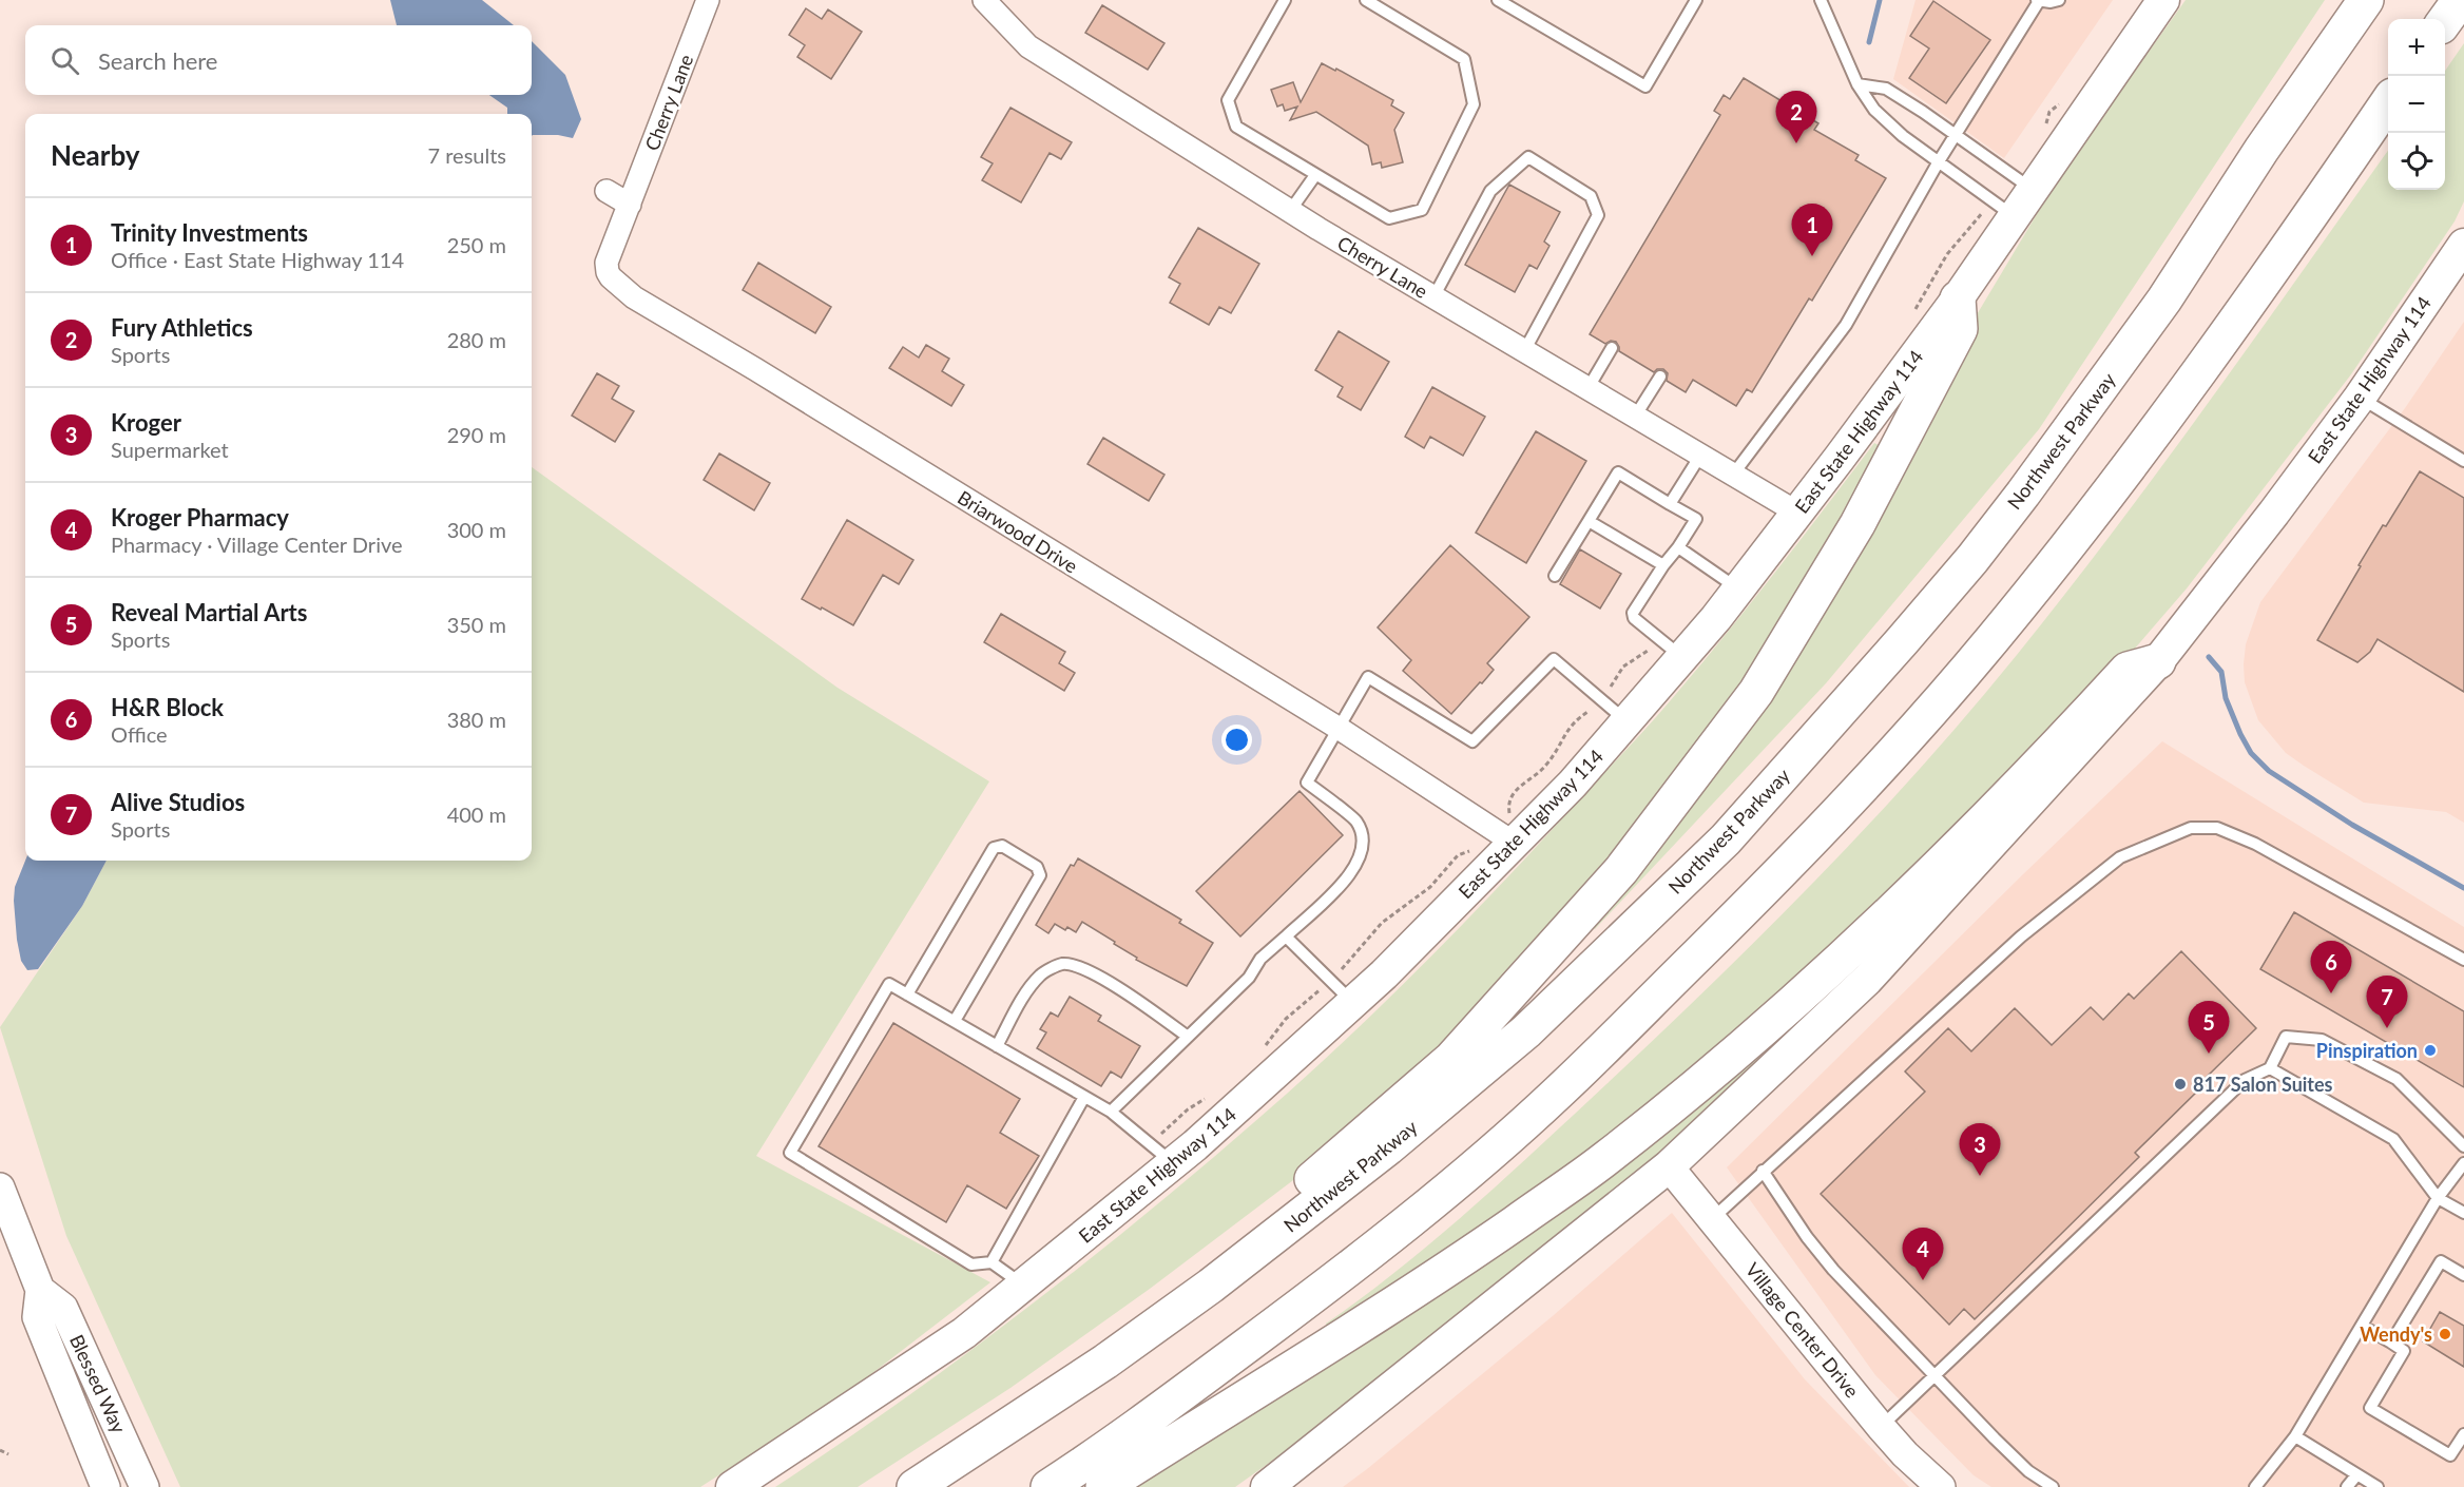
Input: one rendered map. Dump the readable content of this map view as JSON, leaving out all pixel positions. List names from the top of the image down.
{
  "streets": {
    "highway": ["Northwest Parkway"],
    "main road": ["East State Highway 114"],
    "street": [
      "Cherry Lane",
      "Briarwood Drive",
      "Village Center Drive",
      "Blessed Way"
    ]
  },
  "crossings": [
    ["Cherry Lane", "East State Highway 114"],
    ["Cherry Lane", "Briarwood Drive"],
    ["East State Highway 114", "Briarwood Drive"],
    ["East State Highway 114", "Village Center Drive"]
  ],
  "places": ["Pinspiration", "817 Salon Suites", "Wendy's"],
  "page": {
    "map_buttons": ["+", "−"],
    "search": "Search here",
    "pins": [
      "2",
      "1",
      "6",
      "7",
      "5",
      "3",
      "4"
    ],
    "heading": ["Nearby", "7 results"],
    "list": [
      {
        "mark": "1",
        "name": "Trinity Investments",
        "note": "Office · East State Highway 114",
        "value": "250 m"
      },
      {
        "mark": "2",
        "name": "Fury Athletics",
        "note": "Sports",
        "value": "280 m"
      },
      {
        "mark": "3",
        "name": "Kroger",
        "note": "Supermarket",
        "value": "290 m"
      },
      {
        "mark": "4",
        "name": "Kroger Pharmacy",
        "note": "Pharmacy · Village Center Drive",
        "value": "300 m"
      },
      {
        "mark": "5",
        "name": "Reveal Martial Arts",
        "note": "Sports",
        "value": "350 m"
      },
      {
        "mark": "6",
        "name": "H&R Block",
        "note": "Office",
        "value": "380 m"
      },
      {
        "mark": "7",
        "name": "Alive Studios",
        "note": "Sports",
        "value": "400 m"
      }
    ]
  }
}
